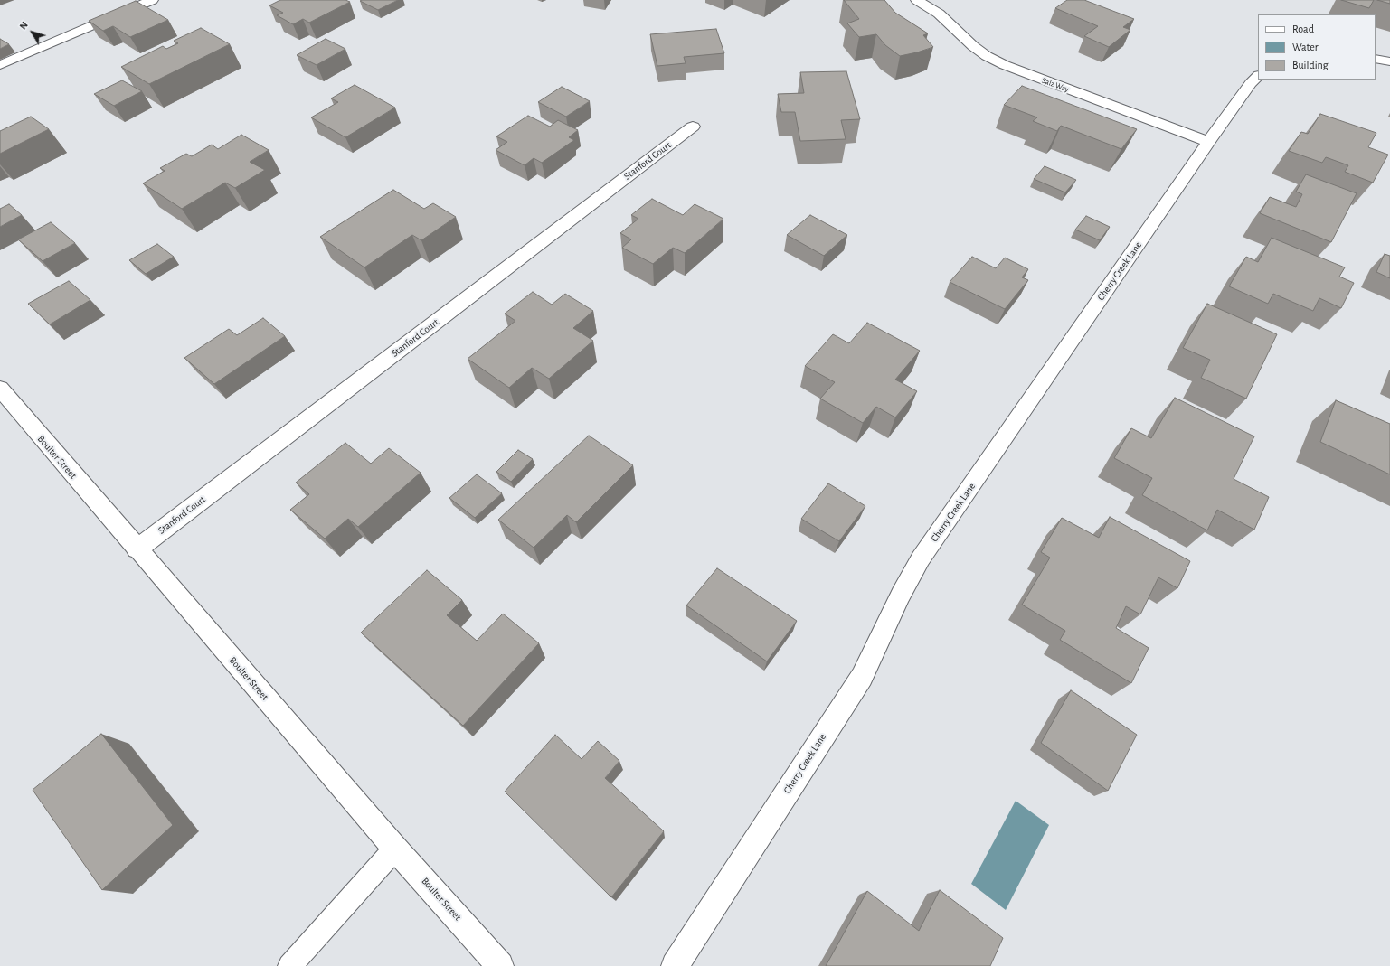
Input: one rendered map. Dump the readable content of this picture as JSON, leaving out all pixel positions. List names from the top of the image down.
{
  "streets": {
    "street": [
      "Salz Way",
      "Stanford Court",
      "Cherry Creek Lane",
      "Boulter Street"
    ]
  },
  "crossings": [
    ["Salz Way", "Cherry Creek Lane"],
    ["Stanford Court", "Boulter Street"]
  ],
  "legend": ["Road", "Water", "Building"],
  "north": "top left"
}
